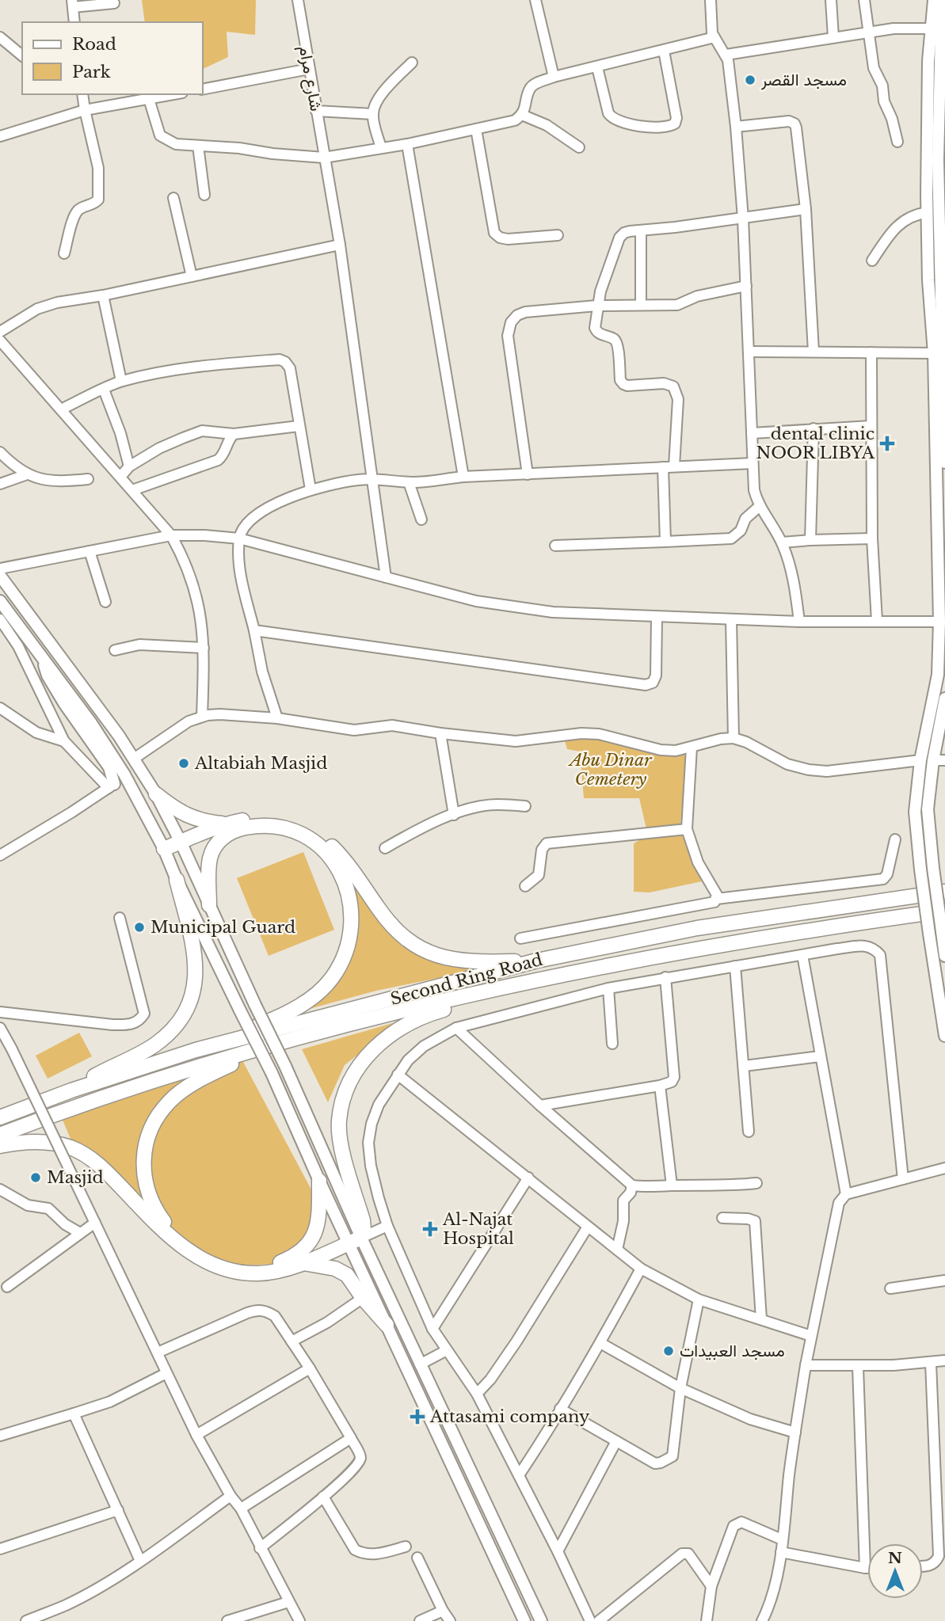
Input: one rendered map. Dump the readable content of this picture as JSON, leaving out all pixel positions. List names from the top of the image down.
{
  "streets": {
    "highway": ["Second Ring Road"],
    "street": ["شارع مرام"]
  },
  "parks": ["Abu Dinar Cemetery"],
  "places": {
    "other": [
      "مسجد القصر",
      "Altabiah Masjid",
      "Municipal Guard",
      "Masjid",
      "مسجد العبيدات"
    ],
    "health": ["dental clinic NOOR LIBYA", "Al-Najat Hospital", "Attasami company"]
  },
  "legend": ["Road", "Park"],
  "north": "top"
}
